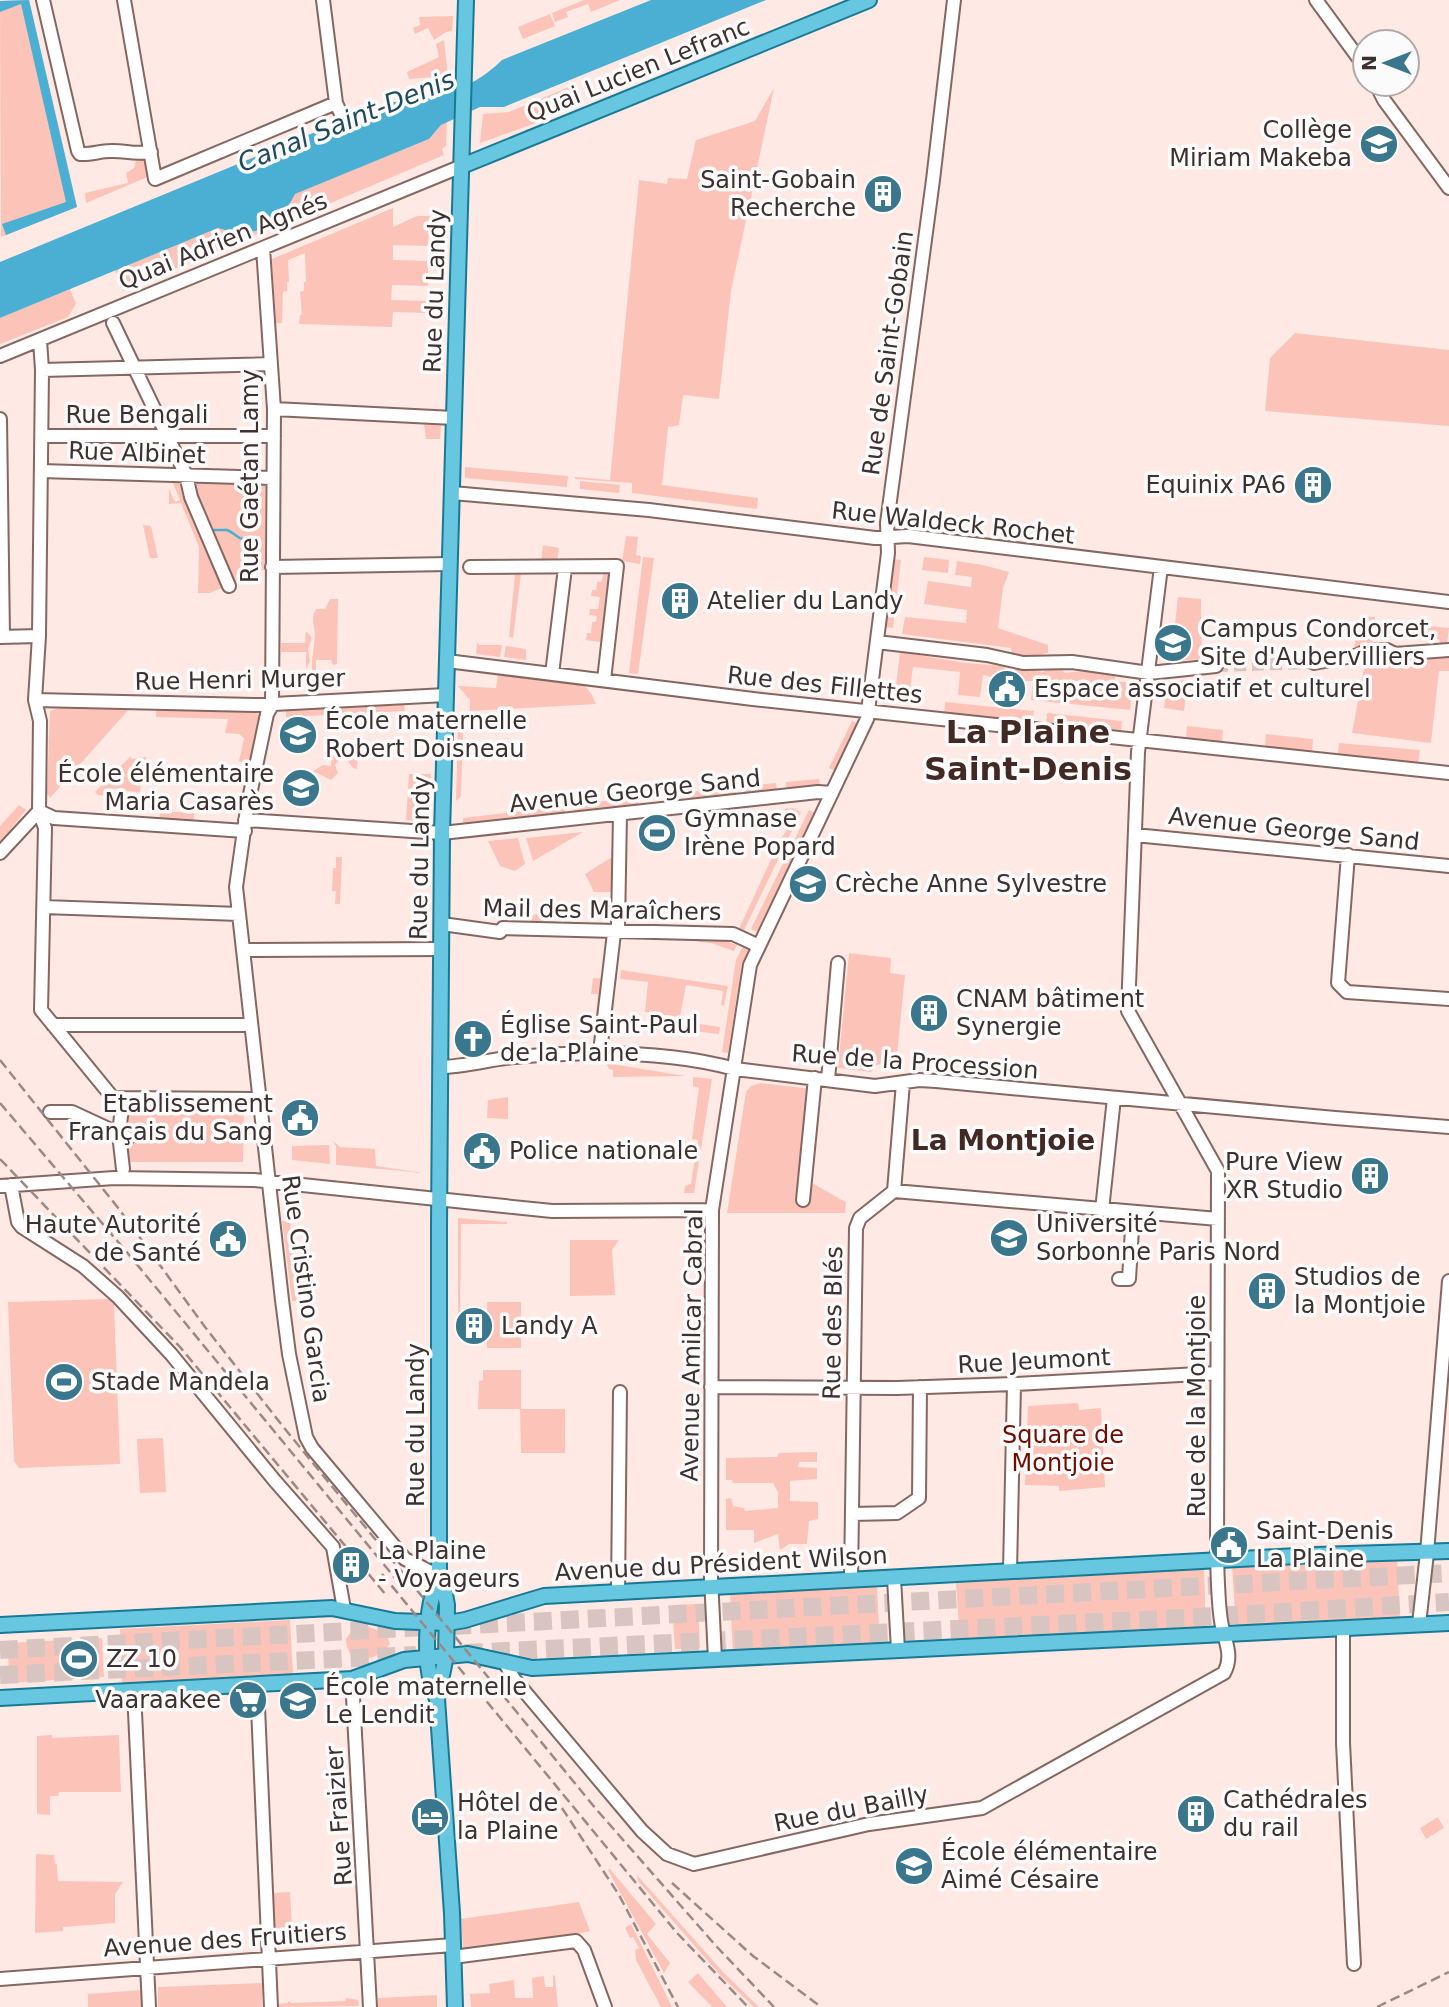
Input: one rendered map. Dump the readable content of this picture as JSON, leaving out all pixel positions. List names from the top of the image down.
{
  "streets": {
    "main road": ["Quai Lucien Lefranc", "Rue du Landy", "Avenue du Président Wilson"],
    "street": [
      "Quai Adrien Agnés",
      "Rue de Saint-Gobain",
      "Rue Bengali",
      "Rue Albinet",
      "Rue Gaétan Lamy",
      "Rue Waldeck Rochet",
      "Rue Henri Murger",
      "Rue des Fillettes",
      "Avenue George Sand",
      "Mail des Maraîchers",
      "Rue de la Procession",
      "Rue Cristino Garcia",
      "Rue des Blés",
      "Avenue Amilcar Cabral",
      "Rue Jeumont",
      "Rue de la Montjoie",
      "Rue du Bailly",
      "Rue Fraizier",
      "Avenue des Fruitiers"
    ]
  },
  "crossings": [
    ["Quai Lucien Lefranc", "Quai Adrien Agnés"],
    ["Quai Lucien Lefranc", "Rue du Landy"],
    ["Quai Adrien Agnés", "Rue du Landy"],
    ["Quai Adrien Agnés", "Rue Gaétan Lamy"],
    ["Rue du Landy", "Rue Waldeck Rochet"],
    ["Rue du Landy", "Rue Henri Murger"],
    ["Rue du Landy", "Rue des Fillettes"],
    ["Rue du Landy", "Avenue George Sand"],
    ["Rue du Landy", "Mail des Maraîchers"],
    ["Rue du Landy", "Rue de la Procession"],
    ["Rue du Landy", "Rue Cristino Garcia"],
    ["Rue du Landy", "Avenue du Président Wilson"],
    ["Rue du Landy", "Avenue des Fruitiers"],
    ["Rue de Saint-Gobain", "Rue Waldeck Rochet"],
    ["Rue de Saint-Gobain", "Rue des Fillettes"],
    ["Rue de Saint-Gobain", "Avenue Amilcar Cabral"],
    ["Rue Bengali", "Rue Gaétan Lamy"],
    ["Rue Albinet", "Rue Gaétan Lamy"],
    ["Rue Gaétan Lamy", "Rue Henri Murger"],
    ["Rue Gaétan Lamy", "Rue Cristino Garcia"],
    ["Rue Waldeck Rochet", "Rue de la Montjoie"],
    ["Rue Henri Murger", "Rue Cristino Garcia"],
    ["Rue des Fillettes", "Avenue Amilcar Cabral"],
    ["Rue des Fillettes", "Rue de la Montjoie"],
    ["Avenue George Sand", "Rue Cristino Garcia"],
    ["Avenue George Sand", "Avenue Amilcar Cabral"],
    ["Avenue George Sand", "Rue de la Montjoie"],
    ["Mail des Maraîchers", "Avenue Amilcar Cabral"],
    ["Rue de la Procession", "Avenue Amilcar Cabral"],
    ["Rue de la Procession", "Rue de la Montjoie"],
    ["Rue des Blés", "Rue Jeumont"],
    ["Rue des Blés", "Avenue du Président Wilson"],
    ["Avenue Amilcar Cabral", "Rue Jeumont"],
    ["Avenue Amilcar Cabral", "Avenue du Président Wilson"],
    ["Rue Jeumont", "Rue de la Montjoie"],
    ["Rue de la Montjoie", "Avenue du Président Wilson"],
    ["Rue de la Montjoie", "Rue du Bailly"],
    ["Rue Fraizier", "Avenue des Fruitiers"]
  ],
  "districts": ["La Plaine Saint-Denis", "La Montjoie"],
  "water": ["Canal Saint-Denis"],
  "parks": ["Square de Montjoie"],
  "places": {
    "school or university": [
      "Collège Miriam Makeba",
      "Campus Condorcet, Site d'Aubervilliers",
      "École maternelle Robert Doisneau",
      "École élémentaire Maria Casarès",
      "Crèche Anne Sylvestre",
      "Université Sorbonne Paris Nord",
      "École maternelle Le Lendit",
      "École élémentaire Aimé Césaire"
    ],
    "building": [
      "Saint-Gobain Recherche",
      "Equinix PA6",
      "Atelier du Landy",
      "CNAM bâtiment Synergie",
      "Pure View XR Studio",
      "Studios de la Montjoie",
      "Landy A",
      "La Plaine - Voyageurs",
      "Cathédrales du rail"
    ],
    "public building": [
      "Espace associatif et culturel",
      "Etablissement Français du Sang",
      "Police nationale",
      "Haute Autorité de Santé",
      "Saint-Denis La Plaine"
    ],
    "sports": ["Gymnase Irène Popard", "Stade Mandela", "ZZ 10"],
    "church": ["Église Saint-Paul de la Plaine"],
    "supermarket": ["Vaaraakee"],
    "hotel": ["Hôtel de la Plaine"]
  },
  "north": "left"
}
